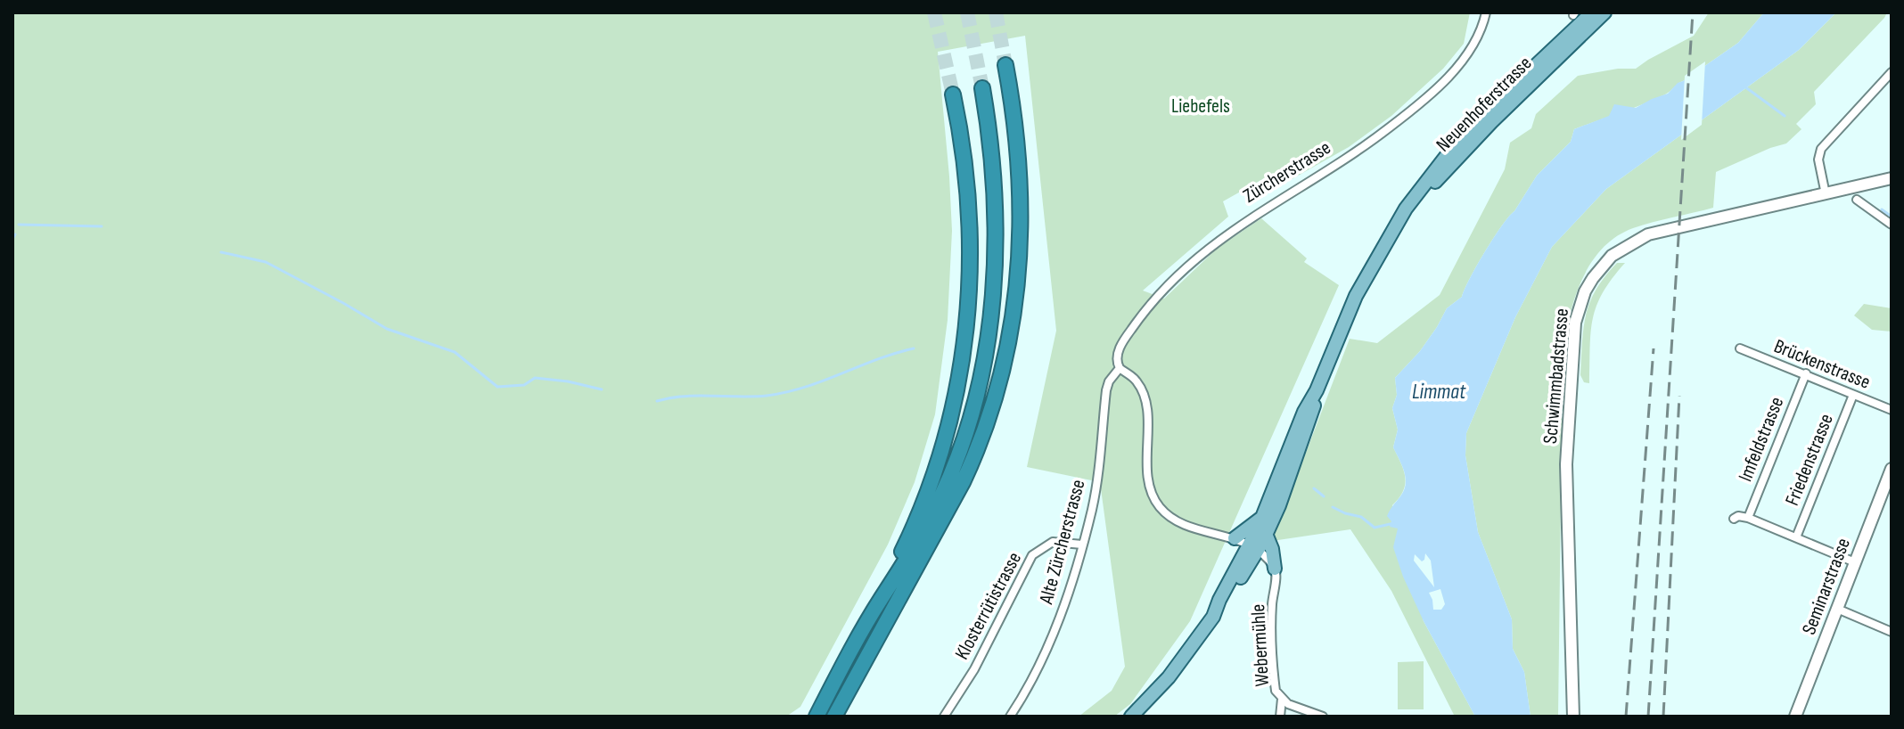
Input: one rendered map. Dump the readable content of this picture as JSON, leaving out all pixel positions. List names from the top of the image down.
{
  "streets": {
    "main road": ["Neuenhoferstrasse", "Schwimmbadstrasse", "Seminarstrasse"],
    "street": [
      "Zürcherstrasse",
      "Brückenstrasse",
      "Imfeldstrasse",
      "Friedenstrasse",
      "Alte Zürcherstrasse",
      "Klosterrütistrasse",
      "Webermühle"
    ]
  },
  "crossings": [
    ["Zürcherstrasse", "Alte Zürcherstrasse"],
    ["Brückenstrasse", "Imfeldstrasse"],
    ["Brückenstrasse", "Friedenstrasse"],
    ["Alte Zürcherstrasse", "Klosterrütistrasse"]
  ],
  "water": ["Limmat"],
  "parks": ["Liebefels"]
}
